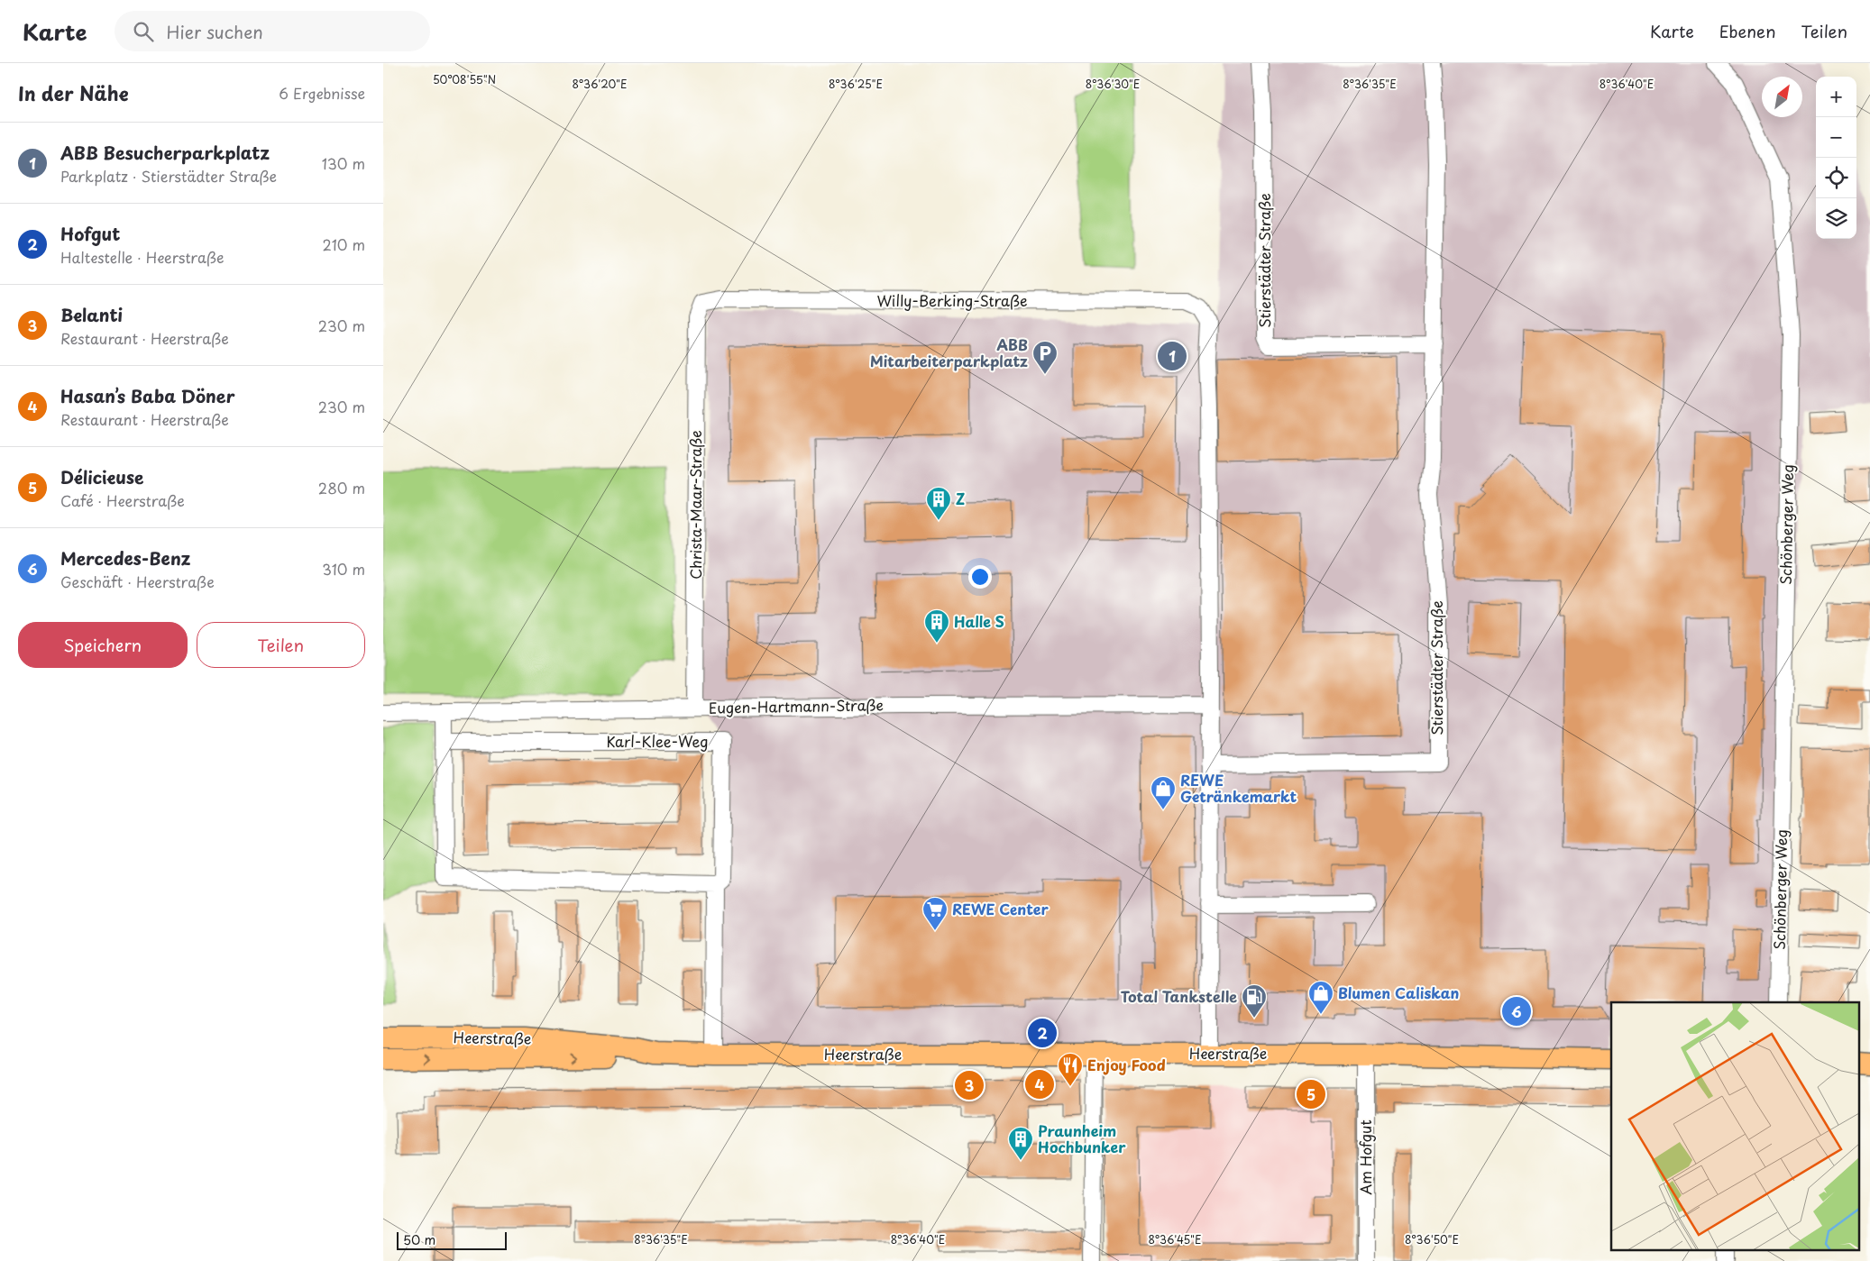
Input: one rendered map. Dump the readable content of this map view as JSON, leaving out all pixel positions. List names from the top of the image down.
{
  "streets": {
    "main road": ["Heerstraße"],
    "street": [
      "Stierstädter Straße",
      "Willy-Berking-Straße",
      "Christa-Maar-Straße",
      "Schönberger Weg",
      "Eugen-Hartmann-Straße",
      "Karl-Klee-Weg",
      "Am Hofgut"
    ]
  },
  "crossings": [
    ["Willy-Berking-Straße", "Christa-Maar-Straße"],
    ["Willy-Berking-Straße", "Eugen-Hartmann-Straße"],
    ["Christa-Maar-Straße", "Eugen-Hartmann-Straße"],
    ["Karl-Klee-Weg", "Heerstraße"],
    ["Heerstraße", "Am Hofgut"]
  ],
  "places": {
    "parking": ["ABB Mitarbeiterparkplatz"],
    "building": ["Z", "Halle S", "Praunheim Hochbunker"],
    "shop": ["REWE Getränkemarkt", "Blumen Caliskan"],
    "supermarket": ["REWE Center"],
    "fuel station": ["Total Tankstelle"],
    "restaurant": ["Enjoy Food"]
  },
  "scale_bar": "50 m",
  "north": "top right",
  "page": {
    "header": "Karte",
    "search": "Hier suchen",
    "nav": ["Karte", "Ebenen", "Teilen"],
    "heading": ["In der Nähe", "6 Ergebnisse"],
    "map_buttons": ["+", "−"],
    "list": [
      {
        "mark": "1",
        "name": "ABB Besucherparkplatz",
        "note": "Parkplatz · Stierstädter Straße",
        "value": "130 m"
      },
      {
        "mark": "2",
        "name": "Hofgut",
        "note": "Haltestelle · Heerstraße",
        "value": "210 m"
      },
      {
        "mark": "3",
        "name": "Belanti",
        "note": "Restaurant · Heerstraße",
        "value": "230 m"
      },
      {
        "mark": "4",
        "name": "Hasan’s Baba Döner",
        "note": "Restaurant · Heerstraße",
        "value": "230 m"
      },
      {
        "mark": "5",
        "name": "Délicieuse",
        "note": "Café · Heerstraße",
        "value": "280 m"
      },
      {
        "mark": "6",
        "name": "Mercedes-Benz",
        "note": "Geschäft · Heerstraße",
        "value": "310 m"
      }
    ],
    "pins": [
      "1",
      "6",
      "2",
      "4",
      "3",
      "5"
    ],
    "buttons": ["Speichern", "Teilen"],
    "scale": "50 m"
  },
  "coordinates": [
    "50°08'55\"N",
    "8°36'20\"E",
    "8°36'30\"E",
    "8°36'40\"E",
    "8°36'25\"E",
    "8°36'35\"E",
    "8°36'45\"E",
    "8°36'50\"E"
  ]
}
